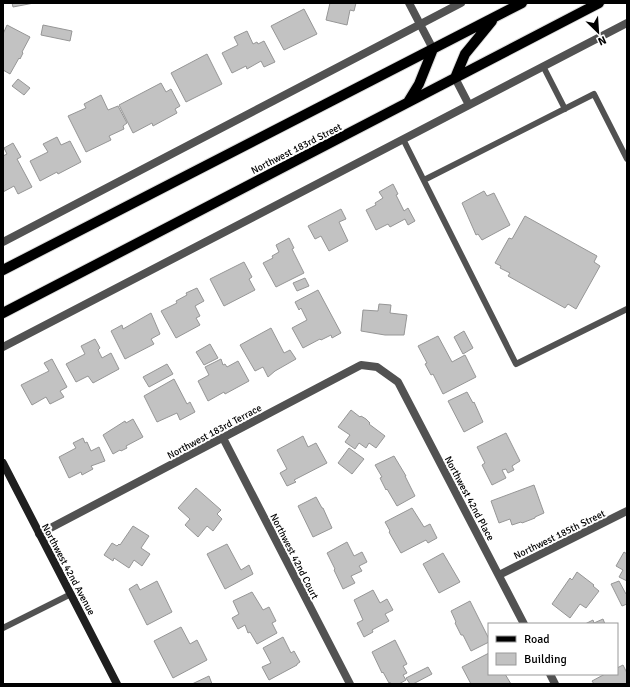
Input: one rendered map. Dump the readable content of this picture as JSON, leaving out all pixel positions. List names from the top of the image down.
{
  "streets": {
    "main road": ["Northwest 183rd Street"],
    "street": [
      "Northwest 183rd Terrace",
      "Northwest 42nd Place",
      "Northwest 185th Street",
      "Northwest 42nd Court",
      "Northwest 42nd Avenue"
    ]
  },
  "crossings": [
    ["Northwest 183rd Terrace", "Northwest 42nd Place"],
    ["Northwest 183rd Terrace", "Northwest 42nd Court"],
    ["Northwest 183rd Terrace", "Northwest 42nd Avenue"],
    ["Northwest 42nd Place", "Northwest 185th Street"]
  ],
  "legend": ["Road", "Building"],
  "north": "bottom right"
}
